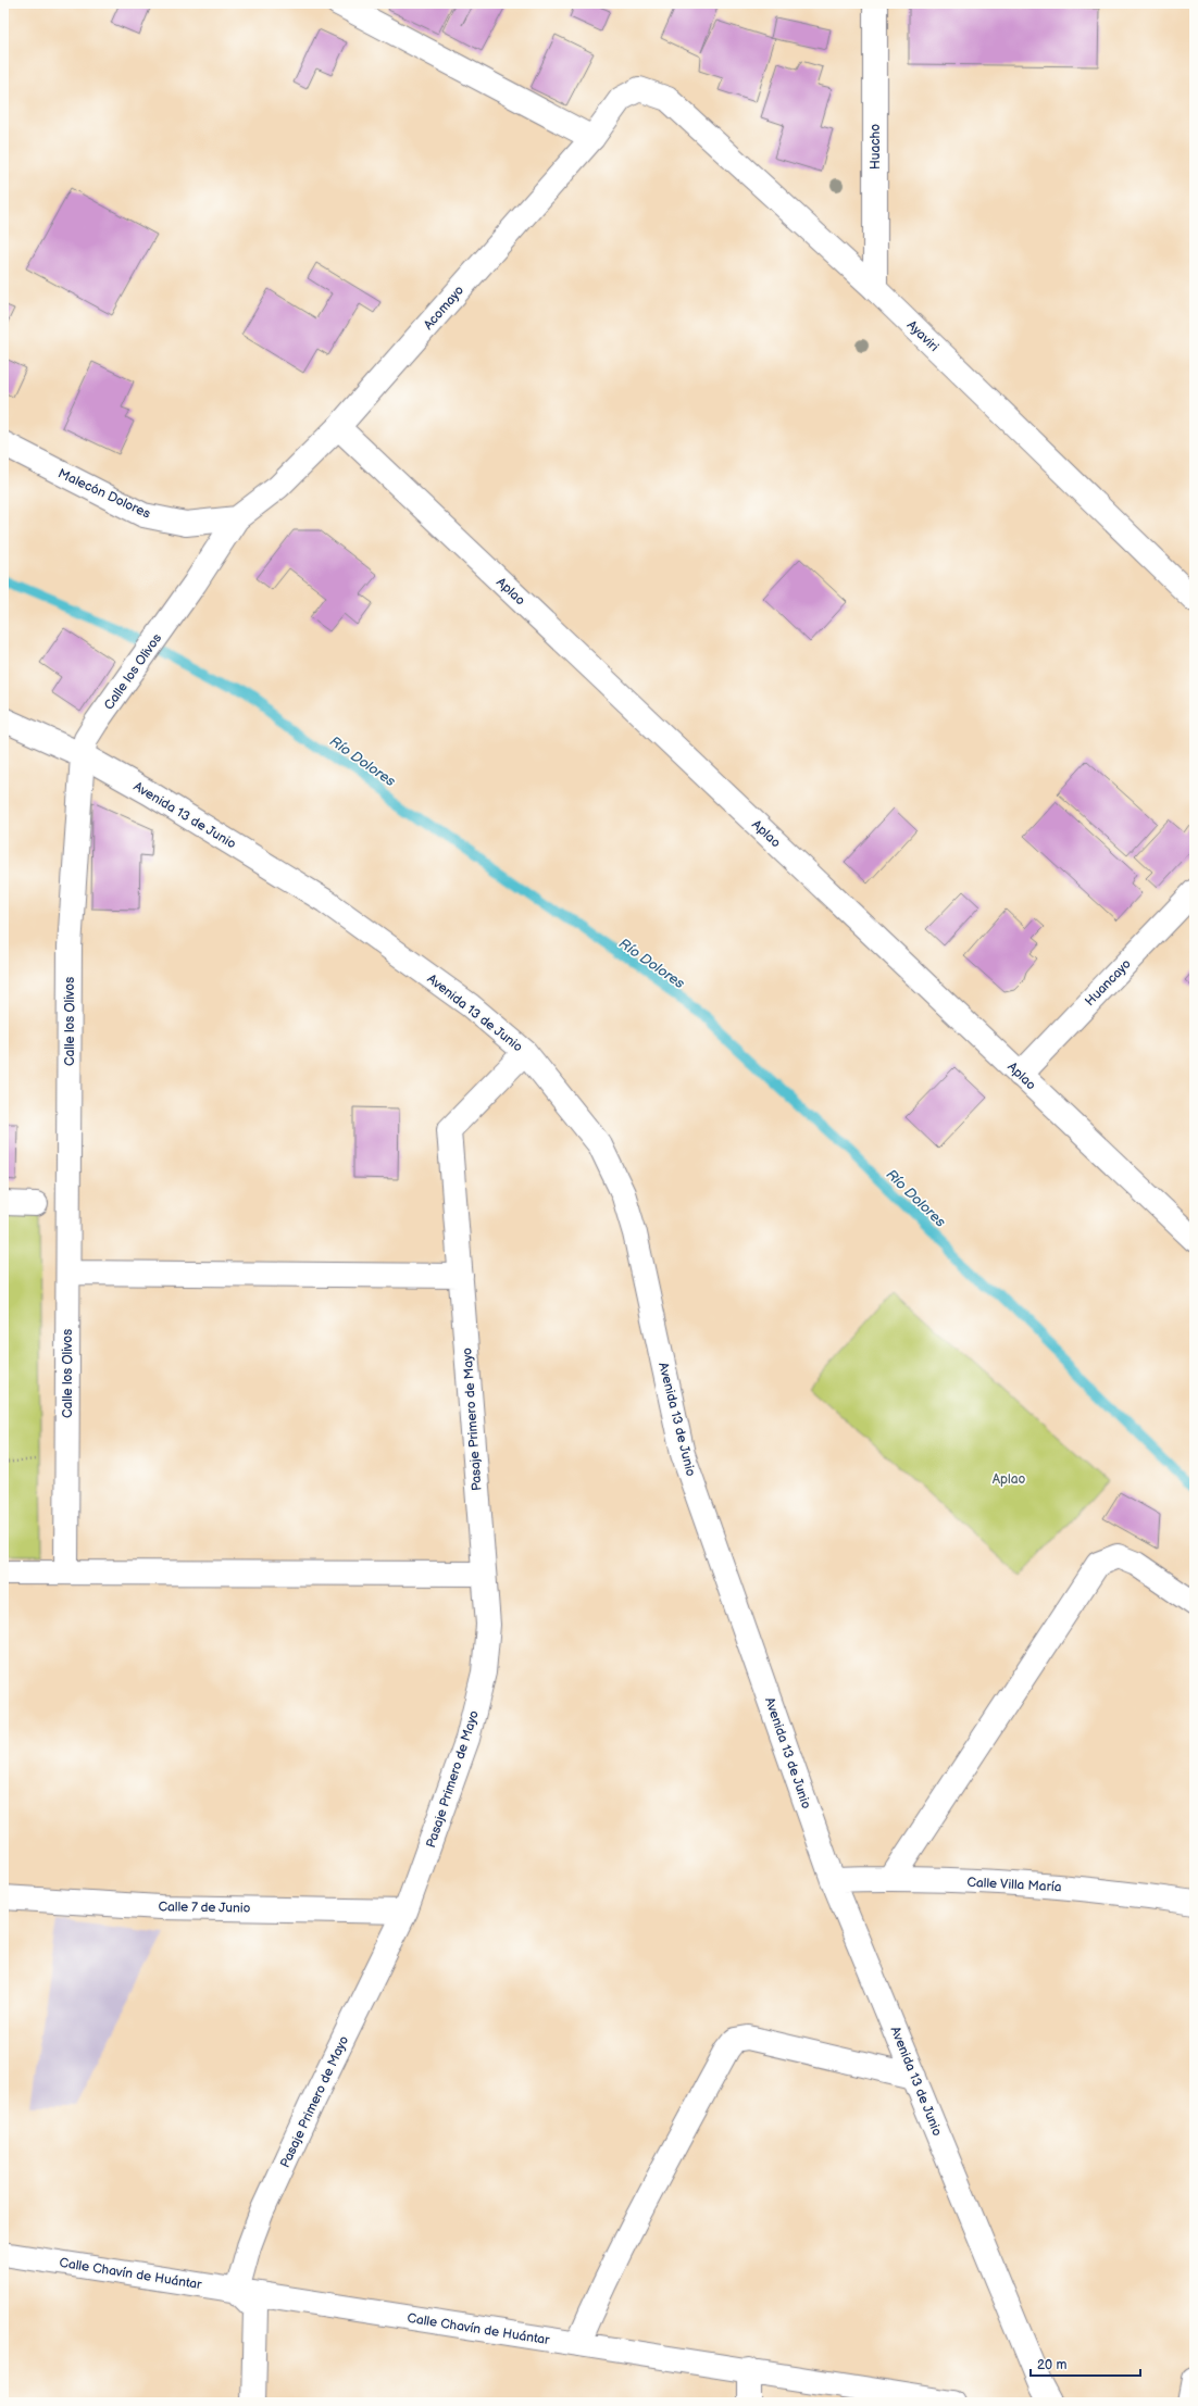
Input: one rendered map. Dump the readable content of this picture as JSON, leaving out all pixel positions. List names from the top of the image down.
{
  "streets": {
    "street": [
      "Huacho",
      "Acomayo",
      "Ayaviri",
      "Malecón Dolores",
      "Aplao",
      "Calle los Olivos",
      "Avenida 13 de Junio",
      "Huancayo",
      "Pasaje Primero de Mayo",
      "Calle Villa María",
      "Calle 7 de Junio",
      "Calle Chavín de Huántar"
    ]
  },
  "crossings": [
    ["Huacho", "Ayaviri"],
    ["Acomayo", "Ayaviri"],
    ["Acomayo", "Malecón Dolores"],
    ["Acomayo", "Aplao"],
    ["Acomayo", "Calle los Olivos"],
    ["Malecón Dolores", "Calle los Olivos"],
    ["Aplao", "Huancayo"],
    ["Calle los Olivos", "Avenida 13 de Junio"],
    ["Avenida 13 de Junio", "Pasaje Primero de Mayo"],
    ["Avenida 13 de Junio", "Calle Villa María"],
    ["Pasaje Primero de Mayo", "Calle 7 de Junio"],
    ["Pasaje Primero de Mayo", "Calle Chavín de Huántar"]
  ],
  "water": ["Río Dolores"],
  "parks": ["Aplao"],
  "scale_bar": "20 m"
}
